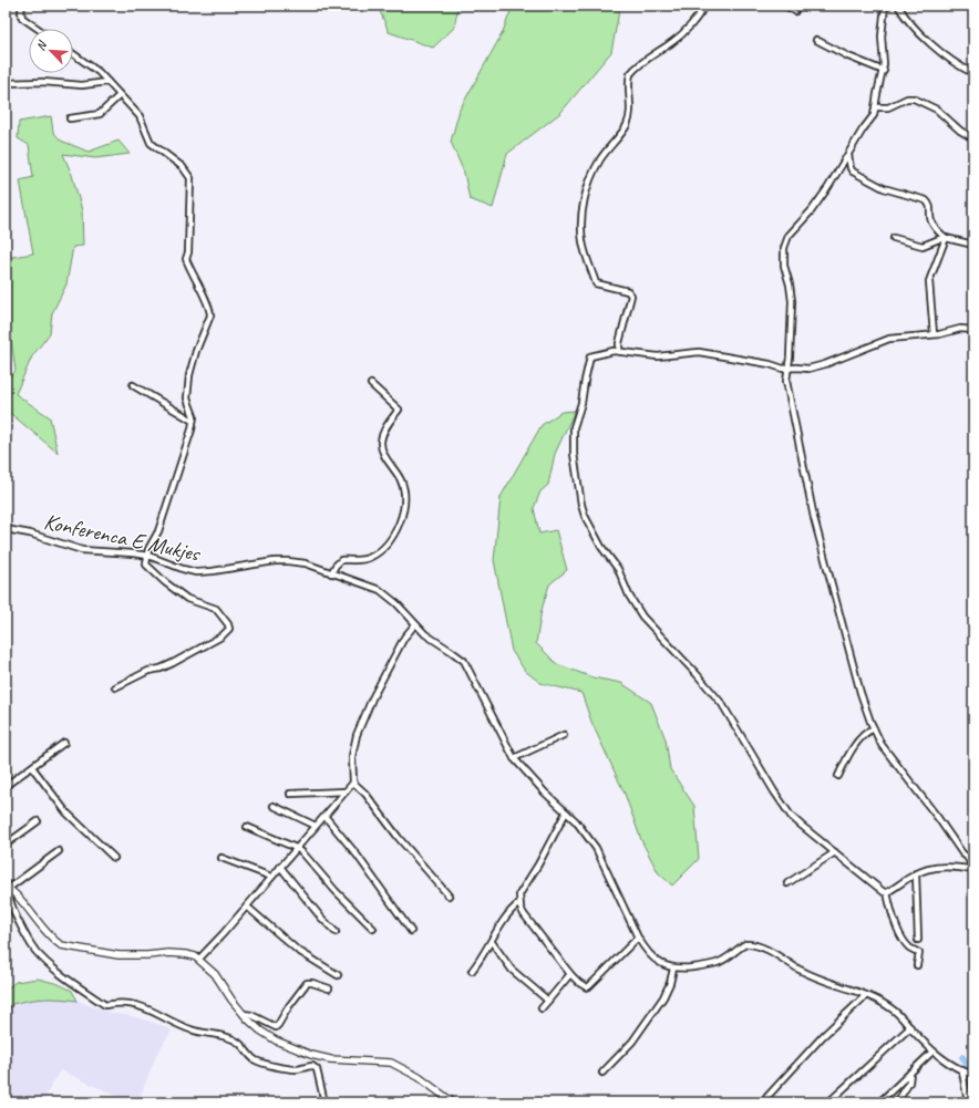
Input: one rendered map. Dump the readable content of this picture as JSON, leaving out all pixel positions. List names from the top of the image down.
{
  "streets": {
    "street": ["Konferenca E Mukjes"]
  },
  "north": "top left"
}
